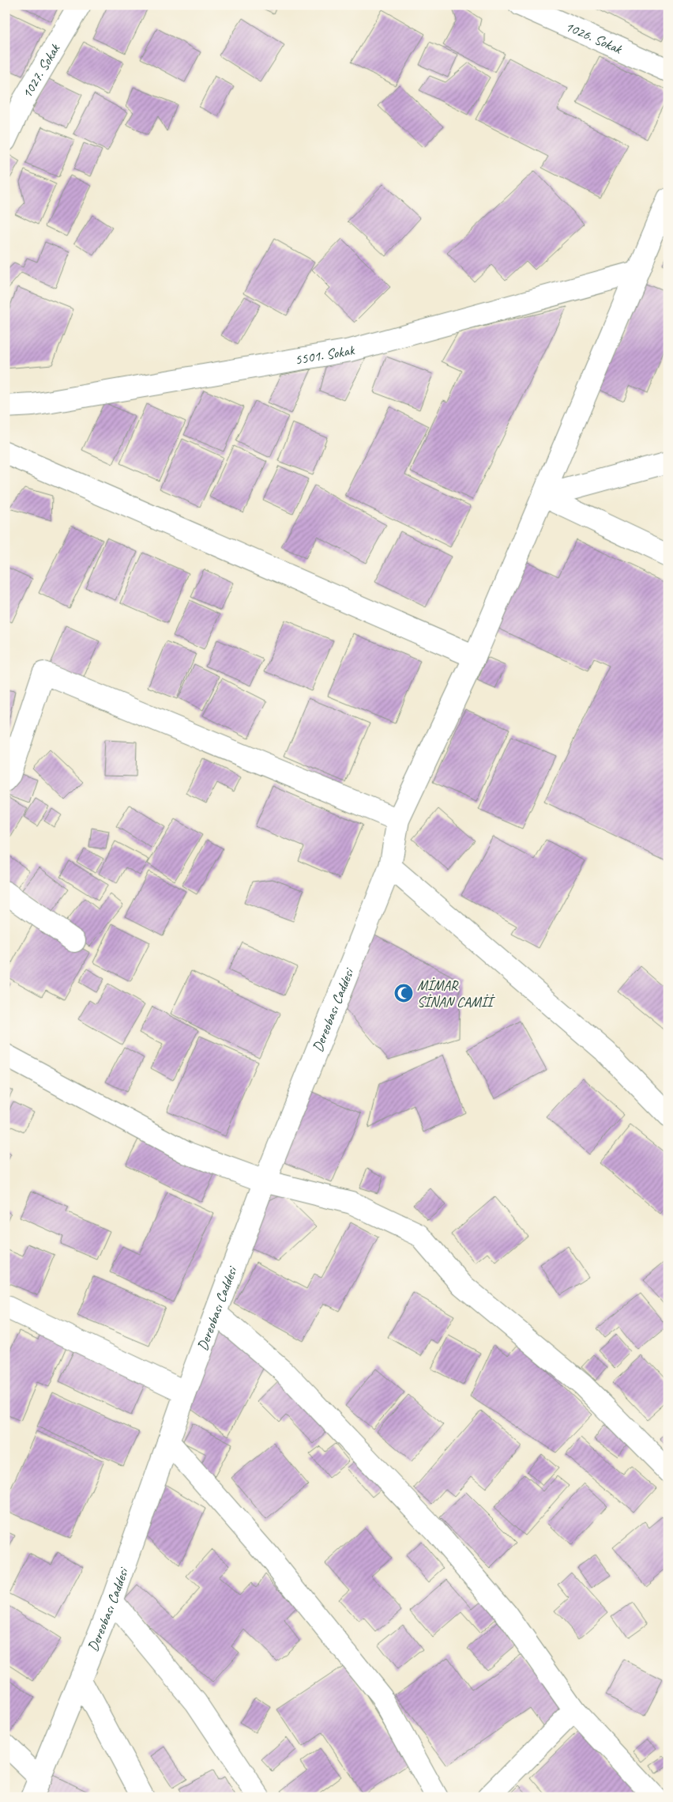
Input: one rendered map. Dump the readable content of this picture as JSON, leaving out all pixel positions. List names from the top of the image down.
{
  "streets": {
    "street": [
      "1026. Sokak",
      "1027. Sokak",
      "5501. Sokak",
      "Dereobası Caddesi"
    ]
  },
  "crossings": [
    ["5501. Sokak", "Dereobası Caddesi"]
  ],
  "places": {
    "mosque": ["MİMAR SİNAN CAMİİ"]
  }
}
